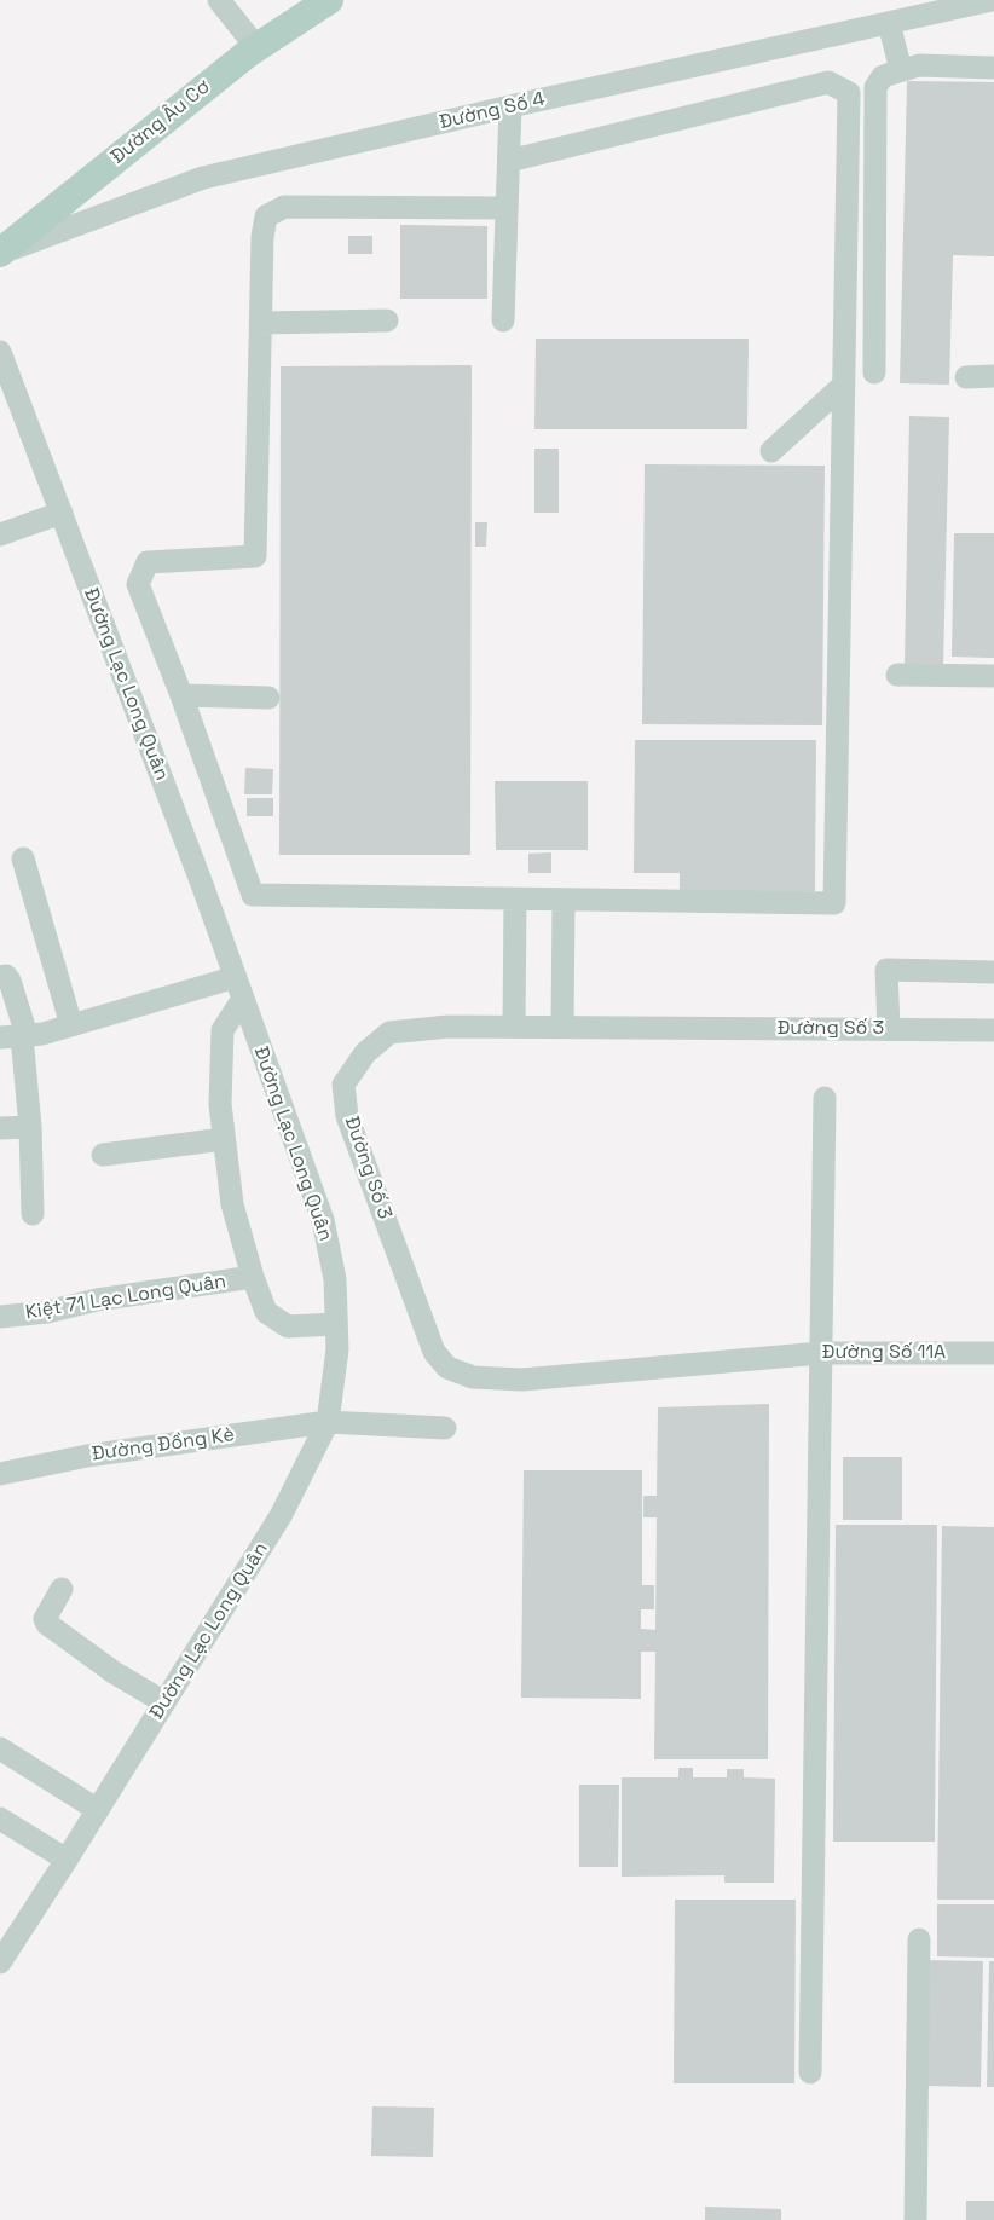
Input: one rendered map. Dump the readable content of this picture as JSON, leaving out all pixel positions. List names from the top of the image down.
{
  "streets": {
    "main road": ["Đường Âu Cơ"],
    "street": [
      "Đường Số 4",
      "Đường Lạc Long Quân",
      "Đường Số 3",
      "Kiệt 71 Lạc Long Quân",
      "Đường Số 11A",
      "Đường Đồng Kè"
    ]
  },
  "crossings": [
    ["Đường Số 4", "Đường Âu Cơ"],
    ["Đường Lạc Long Quân", "Kiệt 71 Lạc Long Quân"],
    ["Đường Lạc Long Quân", "Đường Đồng Kè"],
    ["Đường Số 3", "Đường Số 11A"]
  ]
}
